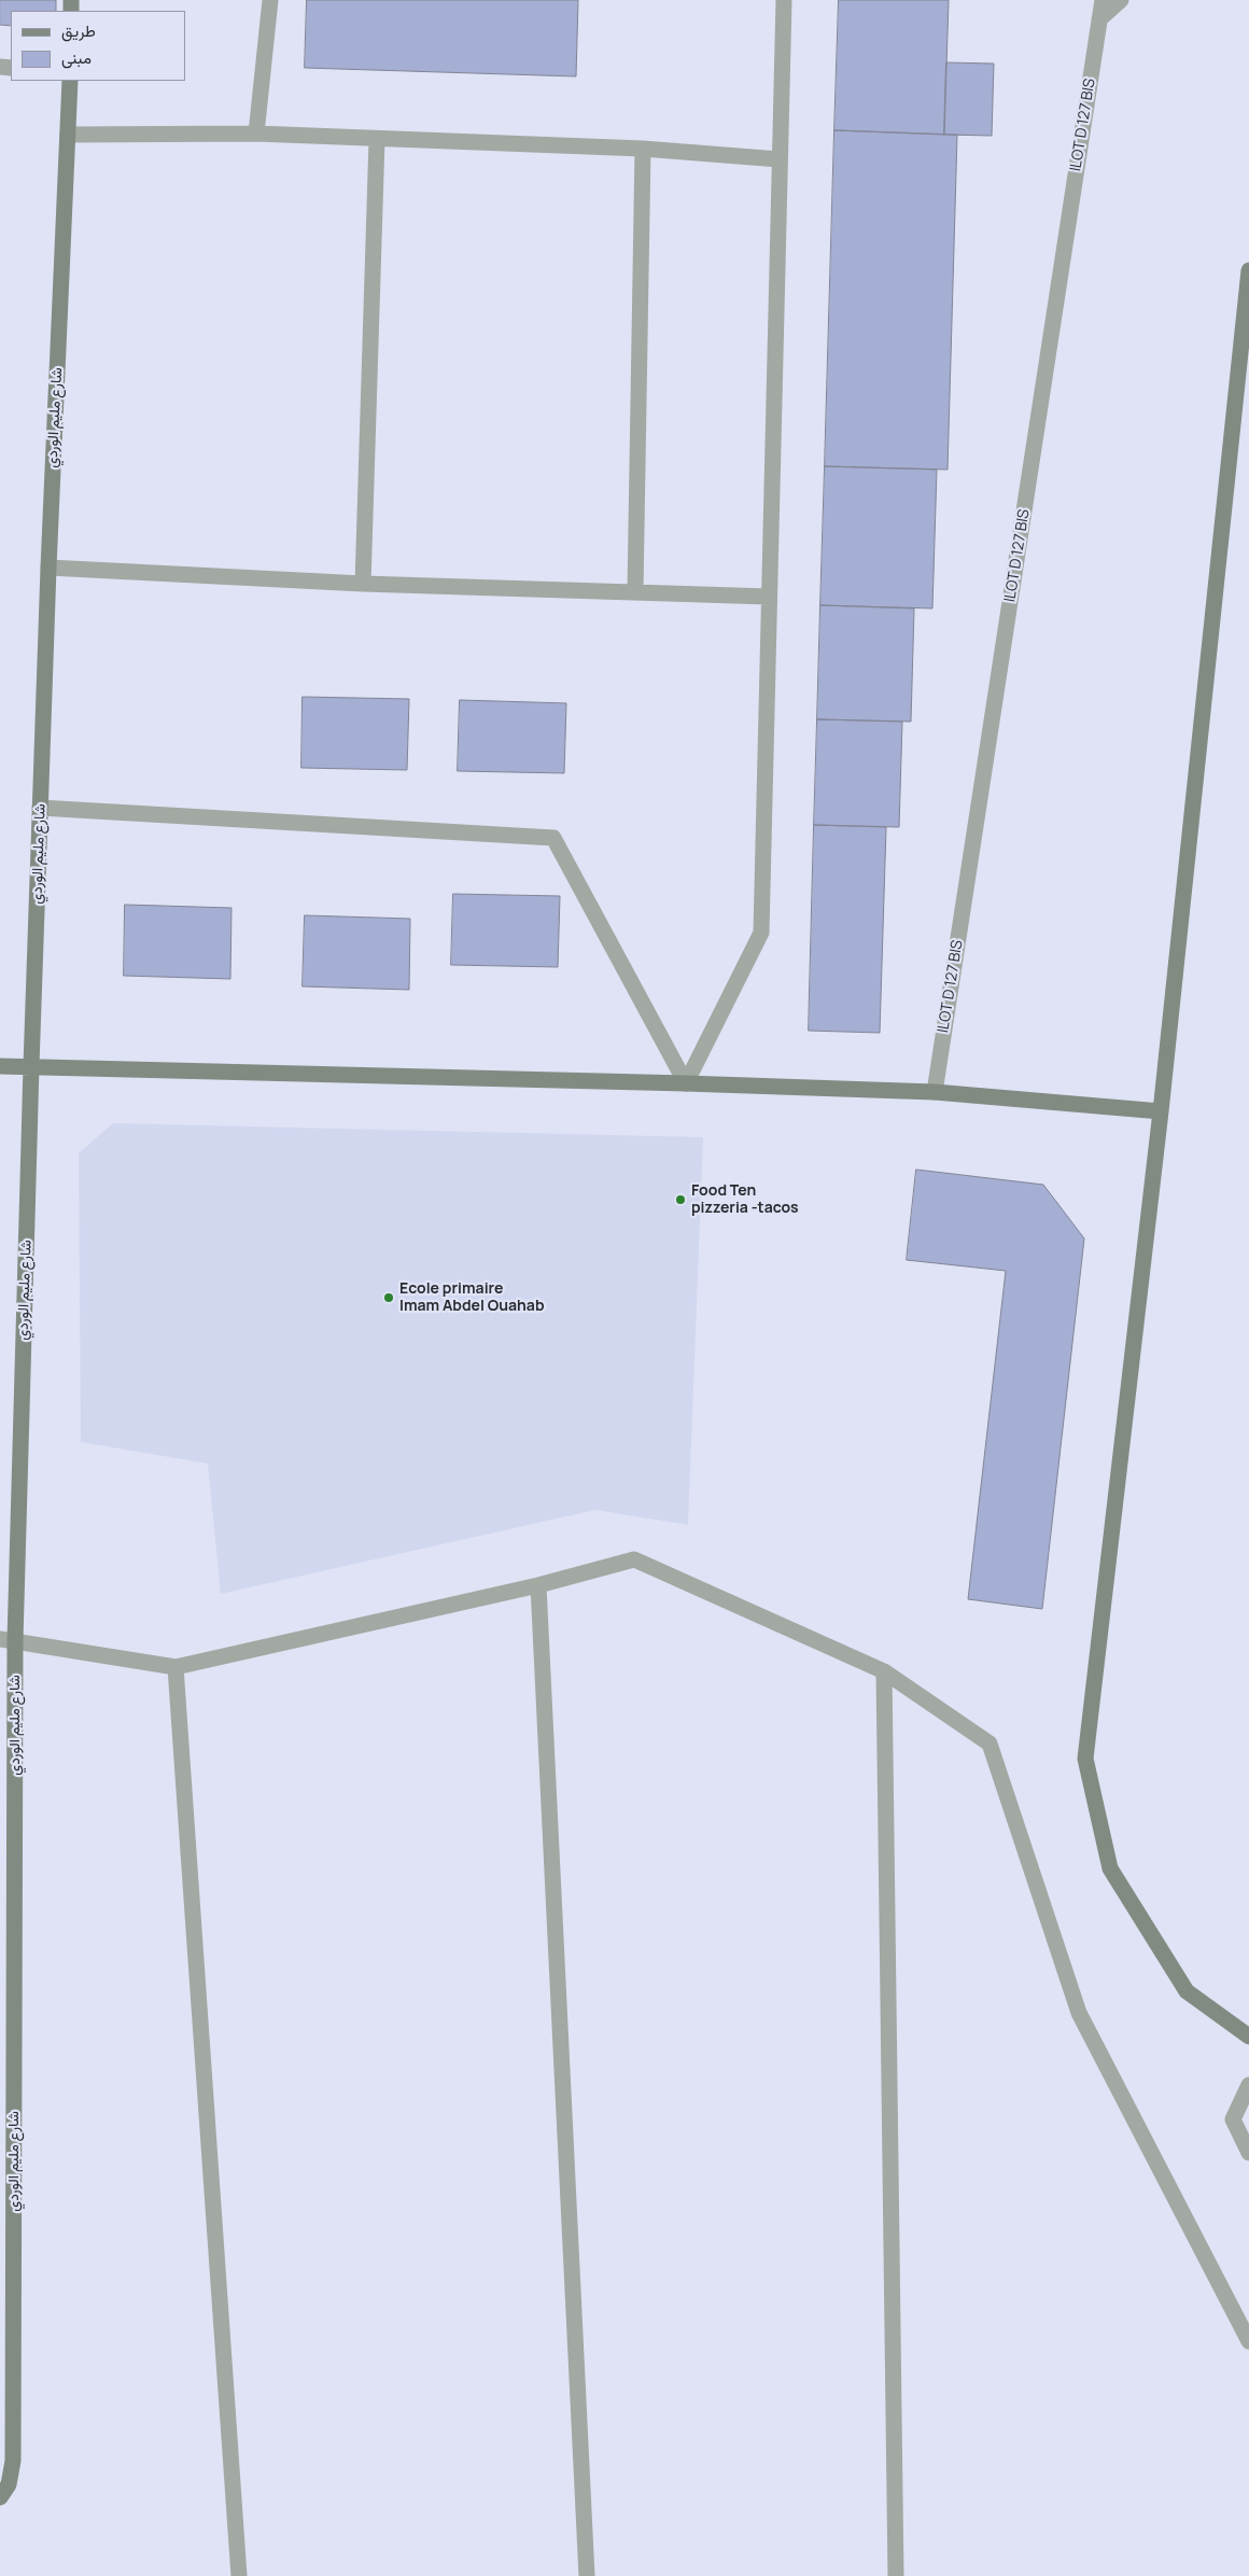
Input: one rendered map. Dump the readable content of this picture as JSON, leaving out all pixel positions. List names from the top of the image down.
{
  "streets": {
    "street": ["ILOT D 127 BIS", "شارع مليم الوردي"]
  },
  "places": ["Food Ten pizzeria -tacos", "Ecole primaire Imam Abdel Ouahab"],
  "legend": ["طريق", "مبنى"]
}
